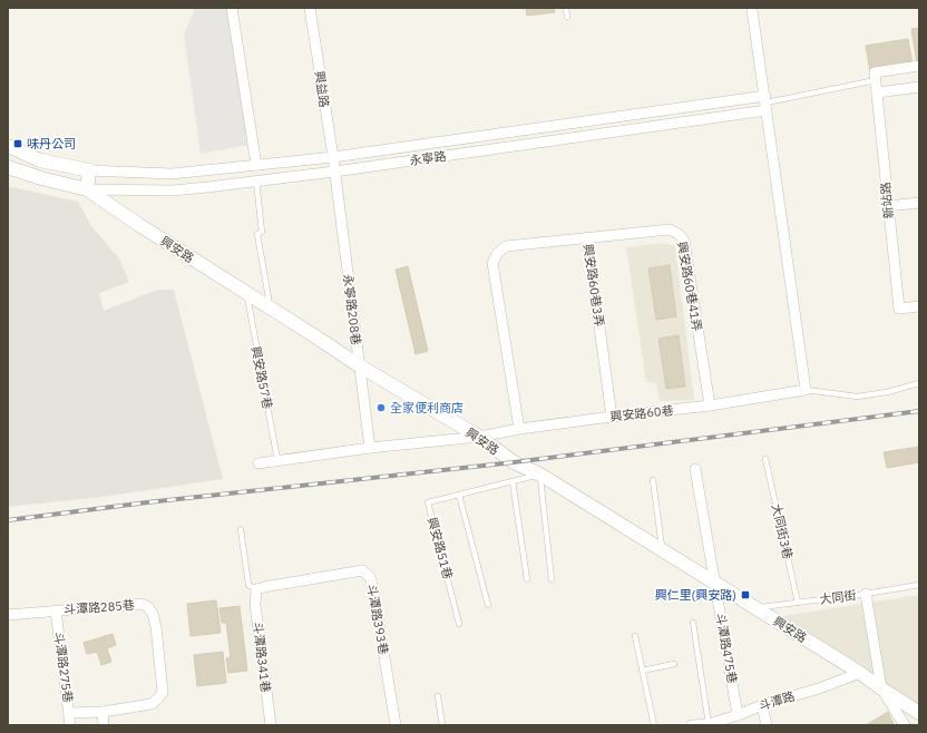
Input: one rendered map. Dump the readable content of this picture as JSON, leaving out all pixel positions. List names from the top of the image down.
{
  "streets": {
    "street": [
      "興益路",
      "永寧路",
      "新站路",
      "興安路",
      "興安路60巷3弄",
      "興安路60巷41弄",
      "永寧路208巷",
      "興安路60巷",
      "斗潭路285巷",
      "斗潭路393巷",
      "斗潭路475巷",
      "斗潭路341巷",
      "斗潭路275巷",
      "斗潭路"
    ],
    "lane": [
      "興安路57巷",
      "大同街3巷",
      "興安路51巷",
      "大同街"
    ]
  },
  "crossings": [
    ["興益路", "永寧路"],
    ["興益路", "永寧路208巷"],
    ["永寧路", "興安路"],
    ["永寧路", "永寧路208巷"],
    ["興安路", "永寧路208巷"],
    ["興安路", "興安路57巷"],
    ["興安路", "興安路60巷"],
    ["興安路", "興安路51巷"],
    ["興安路", "大同街"],
    ["興安路", "斗潭路475巷"],
    ["興安路", "斗潭路"],
    ["興安路60巷3弄", "興安路60巷41弄"],
    ["興安路60巷3弄", "興安路60巷"],
    ["興安路60巷41弄", "興安路60巷"],
    ["永寧路208巷", "興安路60巷"],
    ["興安路57巷", "興安路60巷"],
    ["大同街3巷", "大同街"],
    ["斗潭路285巷", "斗潭路275巷"],
    ["斗潭路393巷", "斗潭路341巷"],
    ["斗潭路475巷", "斗潭路"]
  ],
  "places": {
    "transit": ["味丹公司", "興仁里(興安路)"],
    "other": ["全家便利商店"]
  }
}
